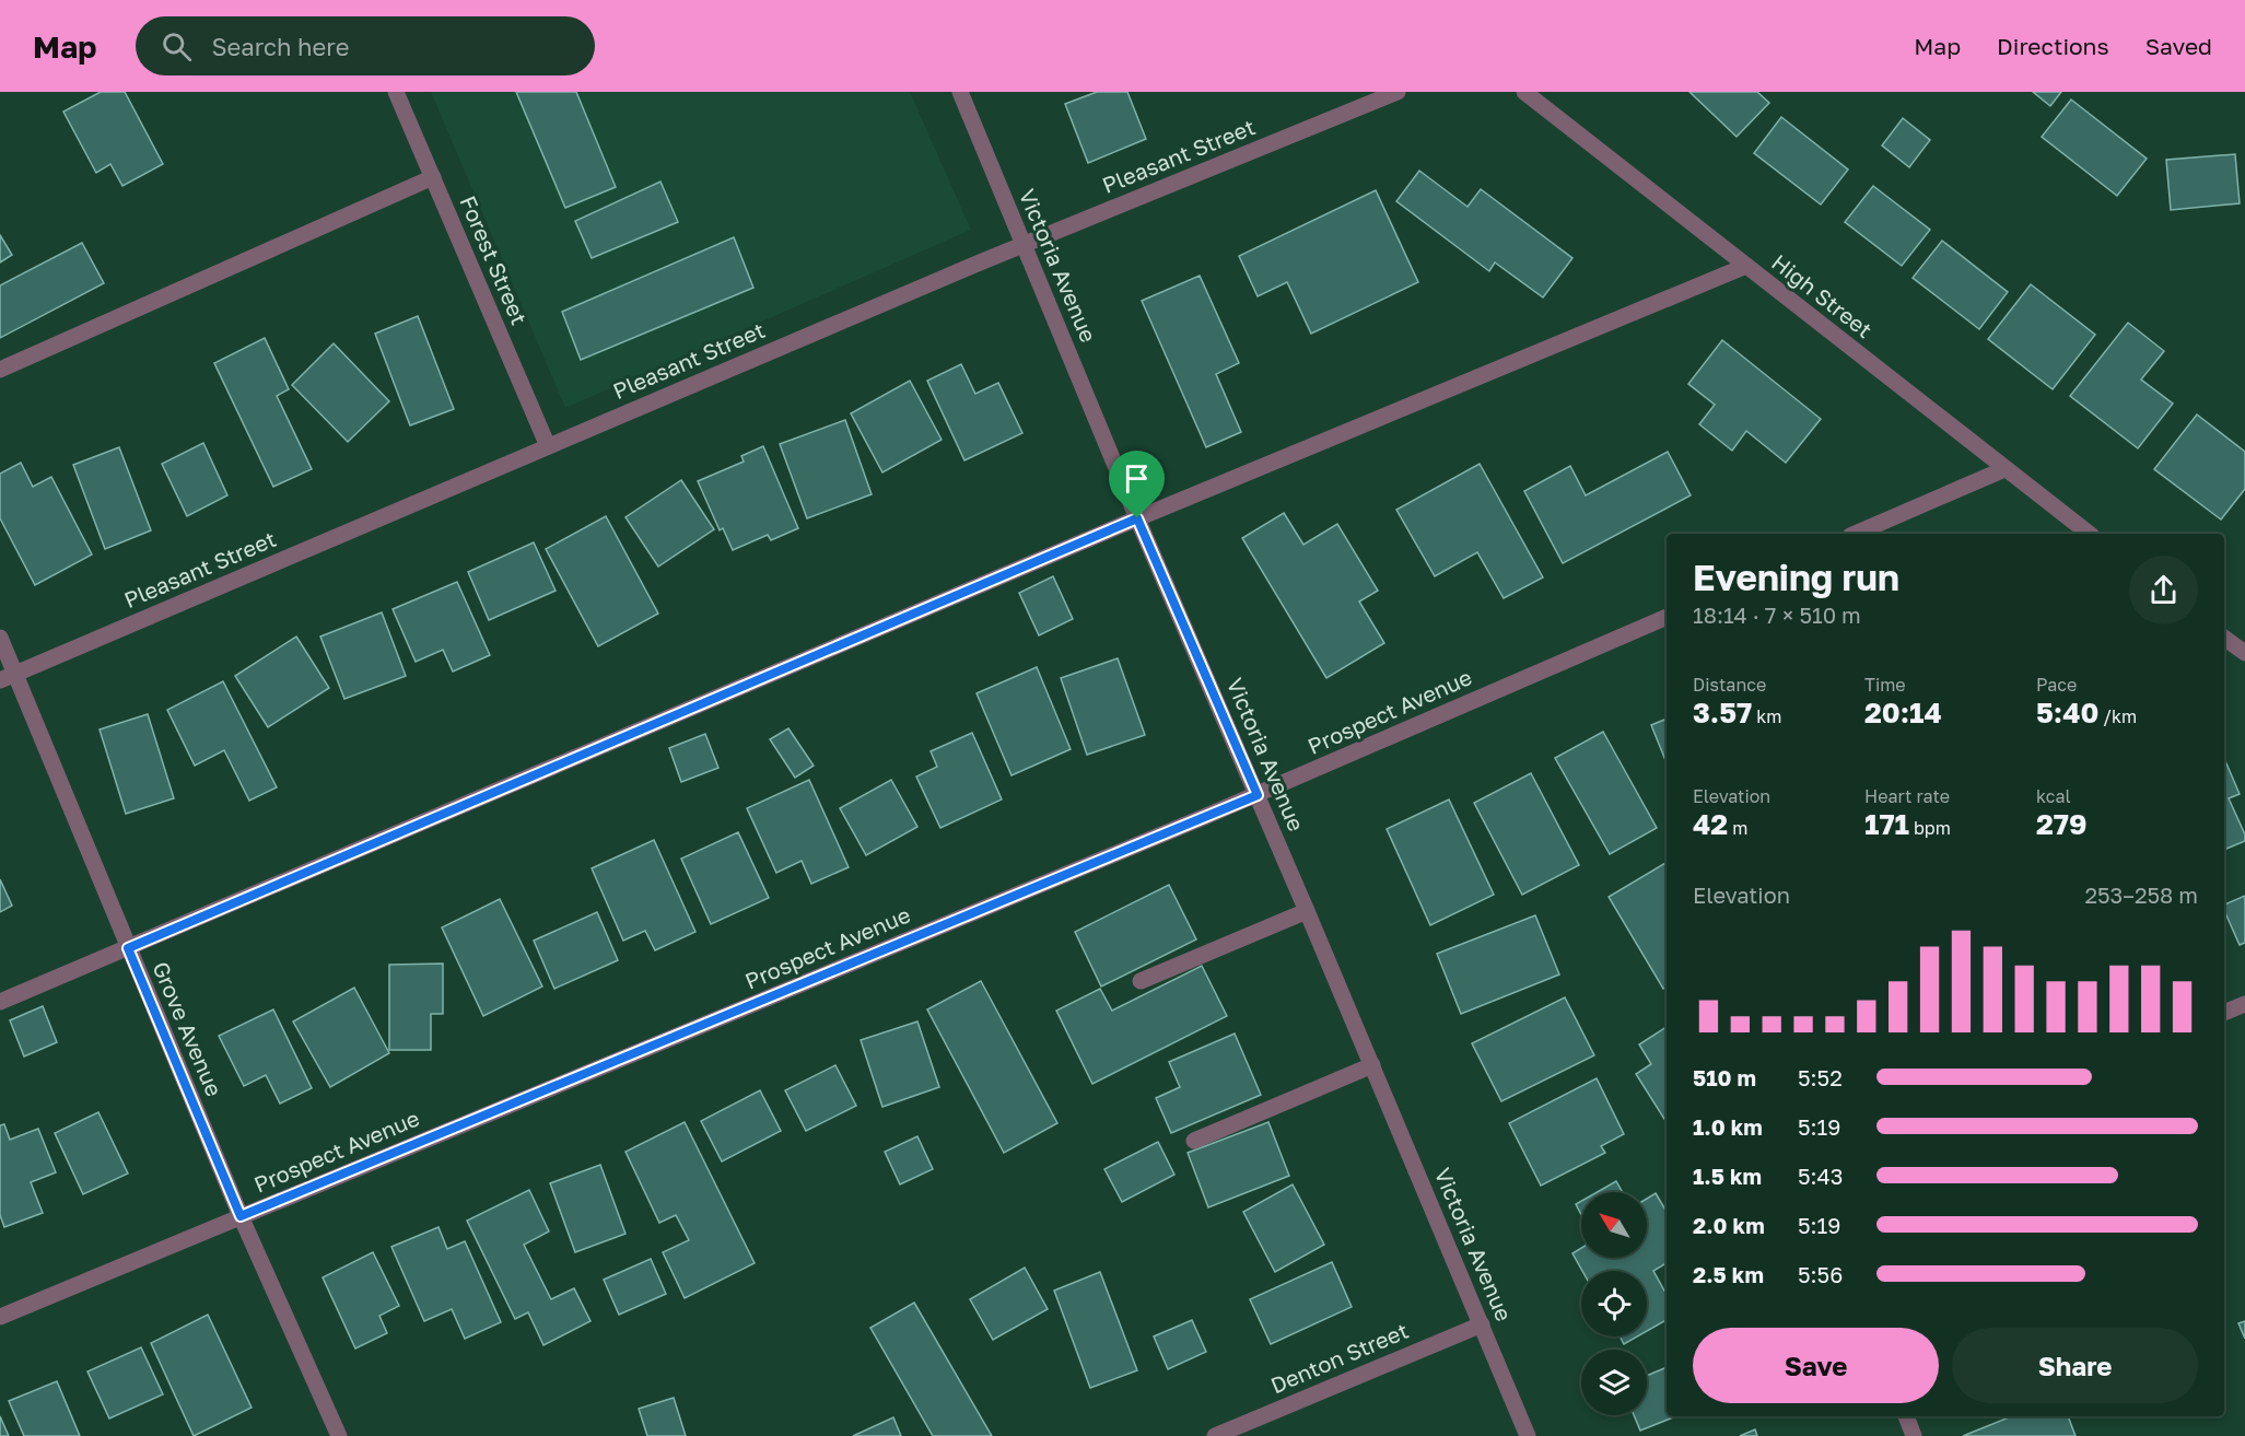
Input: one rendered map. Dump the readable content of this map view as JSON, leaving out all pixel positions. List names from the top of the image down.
{
  "streets": {
    "street": [
      "Pleasant Street",
      "Forest Street",
      "Victoria Avenue",
      "High Street",
      "Prospect Avenue",
      "Grove Avenue",
      "Denton Street"
    ]
  },
  "crossings": [
    ["Pleasant Street", "Forest Street"],
    ["Pleasant Street", "Victoria Avenue"],
    ["Pleasant Street", "Grove Avenue"],
    ["Victoria Avenue", "Prospect Avenue"],
    ["Victoria Avenue", "Denton Street"],
    ["Prospect Avenue", "Grove Avenue"]
  ],
  "north": "top left",
  "page": {
    "header": "Map",
    "search": "Search here",
    "nav": ["Map", "Directions", "Saved"],
    "heading": ["Evening run", "18:14 · 7 × 510 m"],
    "stats": [
      ["Distance", "3.57 km"],
      ["Time", "20:14"],
      ["Pace", "5:40 /km"],
      ["Elevation", "42 m"],
      ["Heart rate", "171 bpm"],
      ["kcal", "279"]
    ],
    "chart": ["Elevation", "253–258 m"],
    "list": [
      {
        "name": "510 m",
        "note": "5:52"
      },
      {
        "name": "1.0 km",
        "note": "5:19"
      },
      {
        "name": "1.5 km",
        "note": "5:43"
      },
      {
        "name": "2.0 km",
        "note": "5:19"
      },
      {
        "name": "2.5 km",
        "note": "5:56"
      }
    ],
    "buttons": ["Save", "Share"]
  }
}
